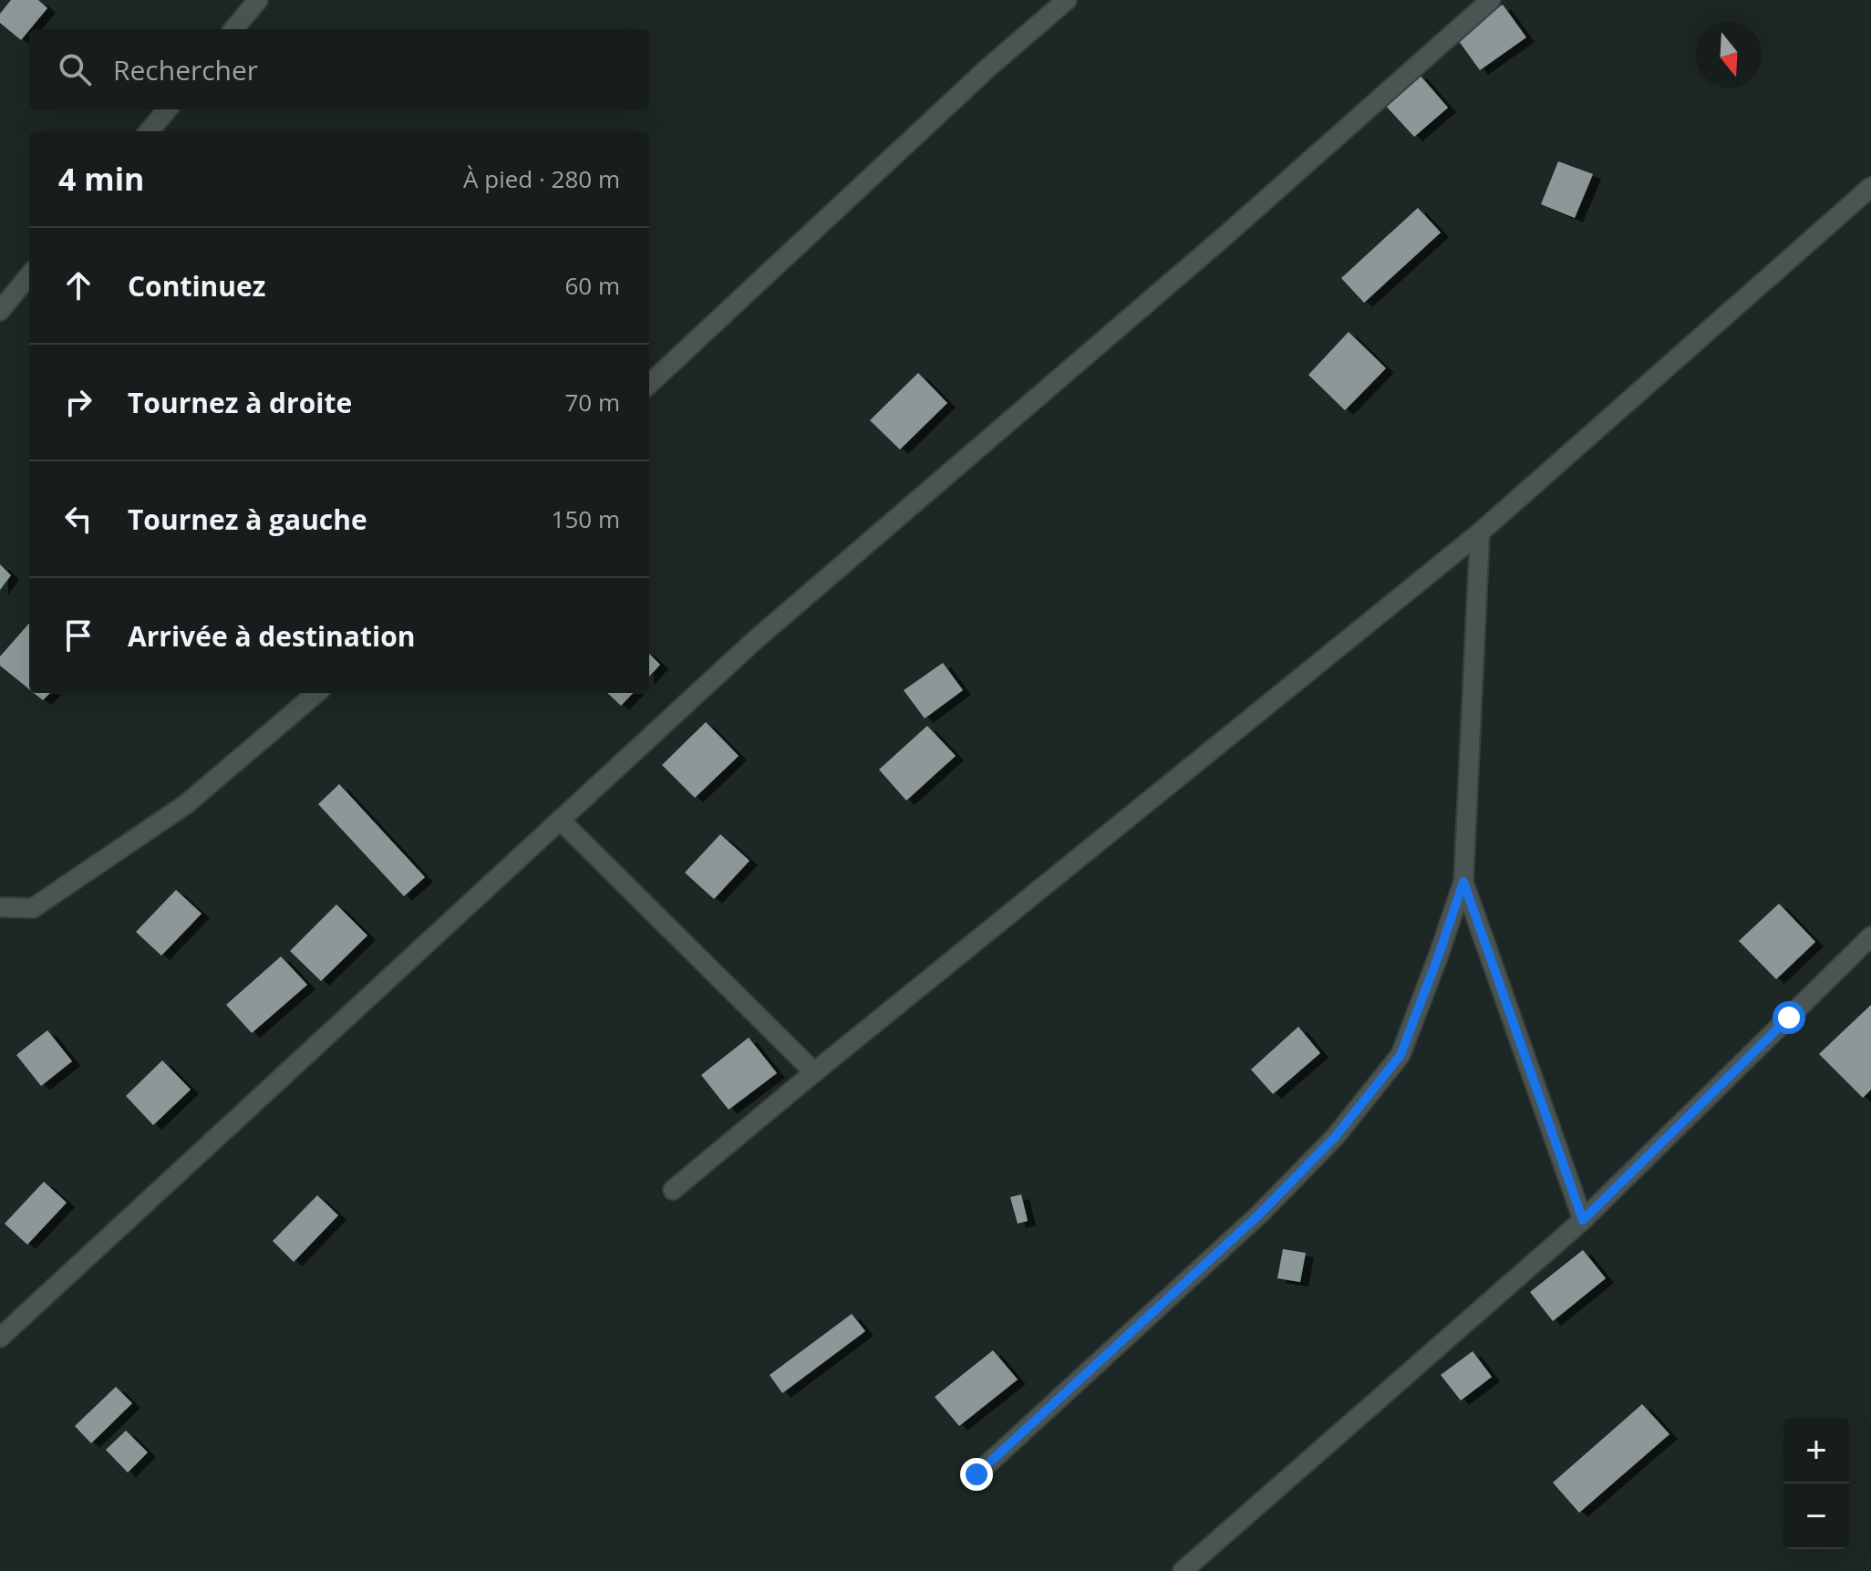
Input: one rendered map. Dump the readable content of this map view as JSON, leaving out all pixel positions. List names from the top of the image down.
{
  "north": "bottom",
  "page": {
    "search": "Rechercher",
    "heading": ["4 min", "À pied · 280 m"],
    "list": [
      ["Continuez", "60 m"],
      ["Tournez à droite", "70 m"],
      ["Tournez à gauche", "150 m"],
      "Arrivée à destination"
    ],
    "map_buttons": ["+", "−"]
  }
}
